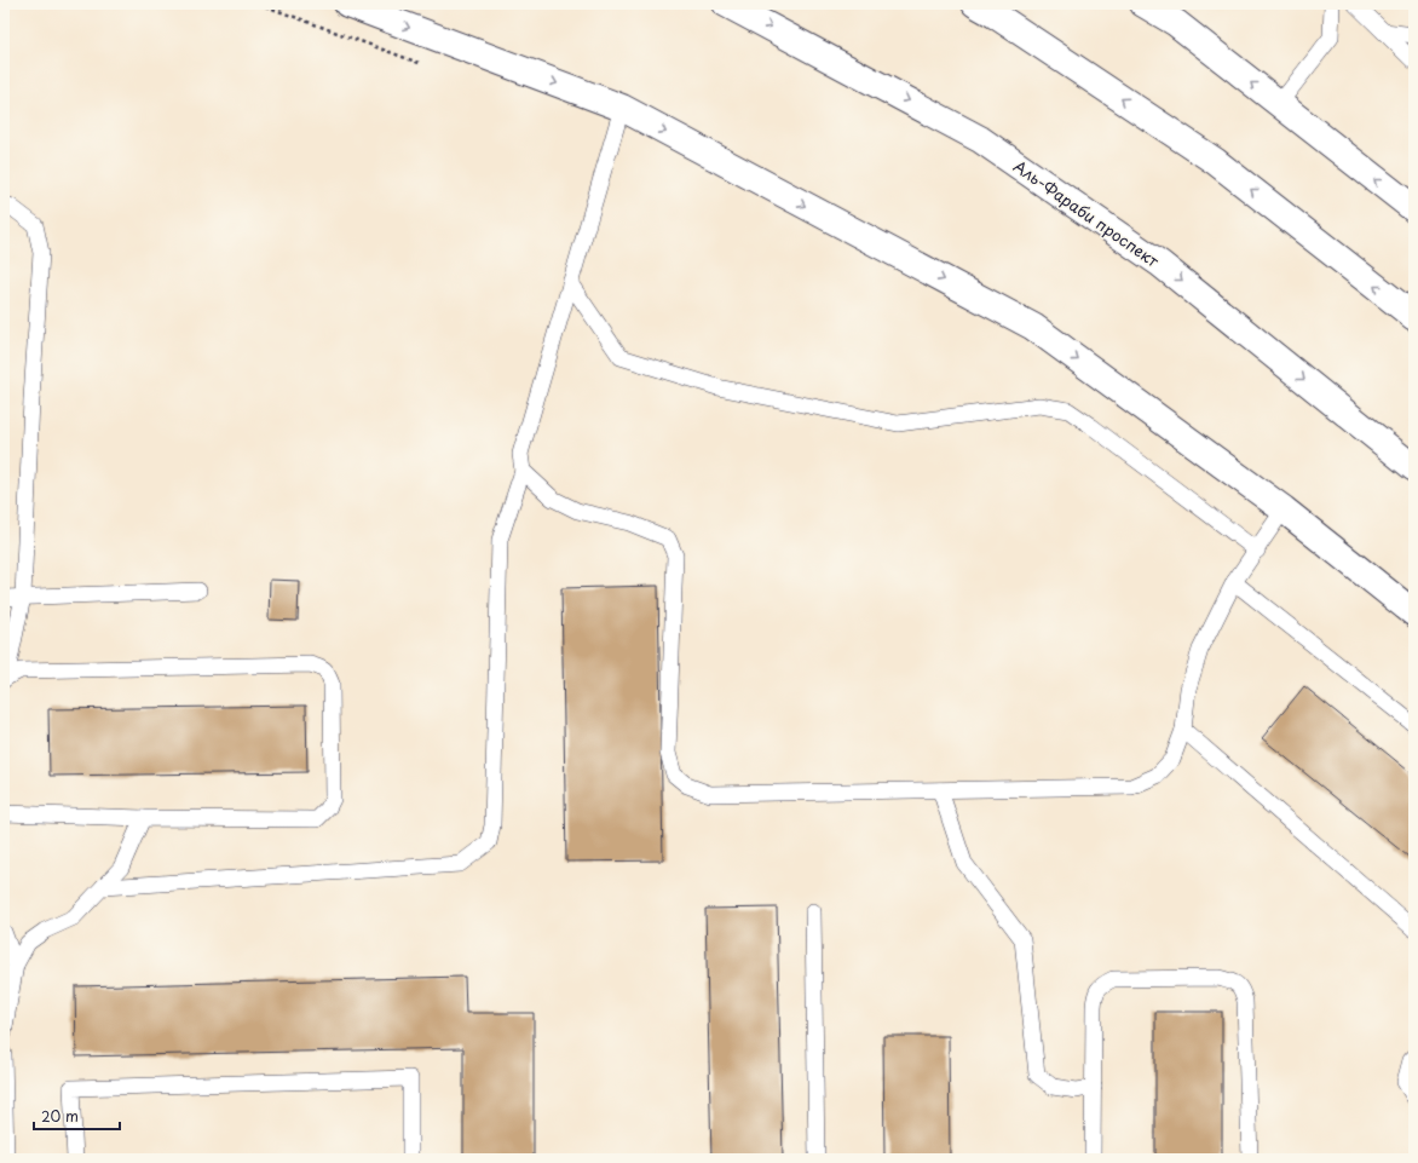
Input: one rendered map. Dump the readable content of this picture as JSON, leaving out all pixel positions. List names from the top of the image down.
{
  "streets": {
    "street": ["Аль-Фараби проспект"]
  },
  "scale_bar": "20 m"
}
